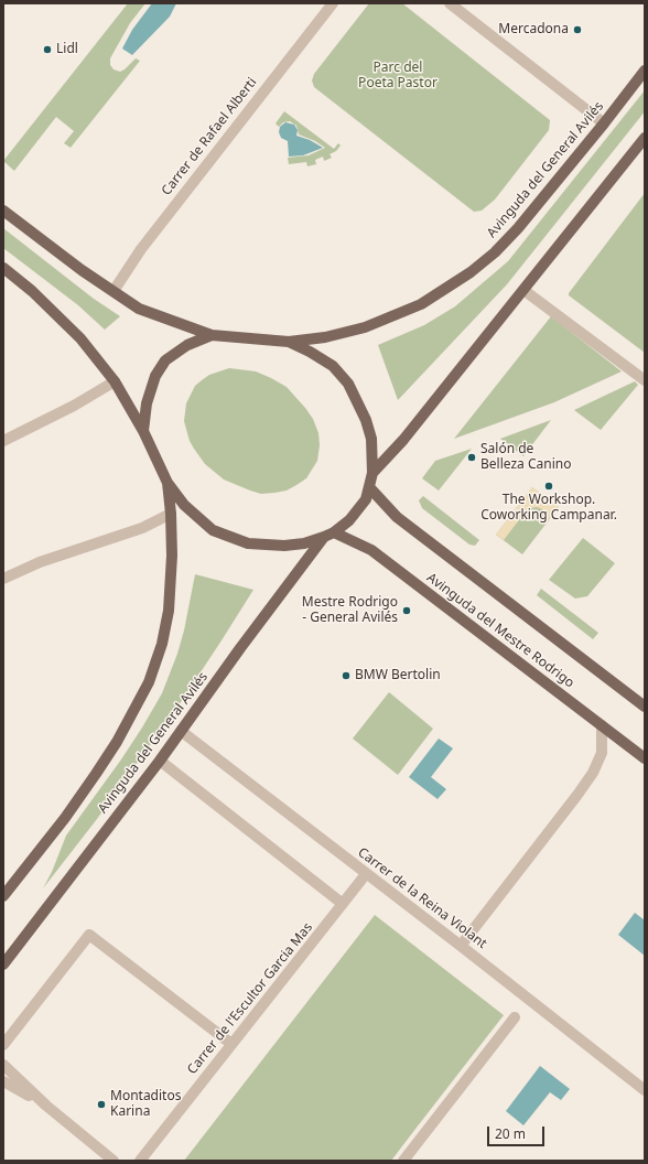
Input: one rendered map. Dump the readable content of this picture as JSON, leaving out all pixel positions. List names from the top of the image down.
{
  "streets": {
    "main road": ["Avinguda del General Avilés", "Avinguda del Mestre Rodrigo"],
    "street": ["Carrer de Rafael Alberti", "Carrer de la Reina Violant", "Carrer de l'Escultor Garcia Mas"]
  },
  "crossings": [
    ["Avinguda del General Avilés", "Avinguda del Mestre Rodrigo"],
    ["Avinguda del General Avilés", "Carrer de la Reina Violant"],
    ["Carrer de la Reina Violant", "Carrer de l'Escultor Garcia Mas"]
  ],
  "parks": ["Parc del Poeta Pastor"],
  "places": [
    "Mercadona",
    "Lidl",
    "Salón de Belleza Canino",
    "The Workshop. Coworking Campanar.",
    "Mestre Rodrigo - General Avilés",
    "BMW Bertolin",
    "Montaditos Karina"
  ],
  "scale_bar": "20 m"
}
